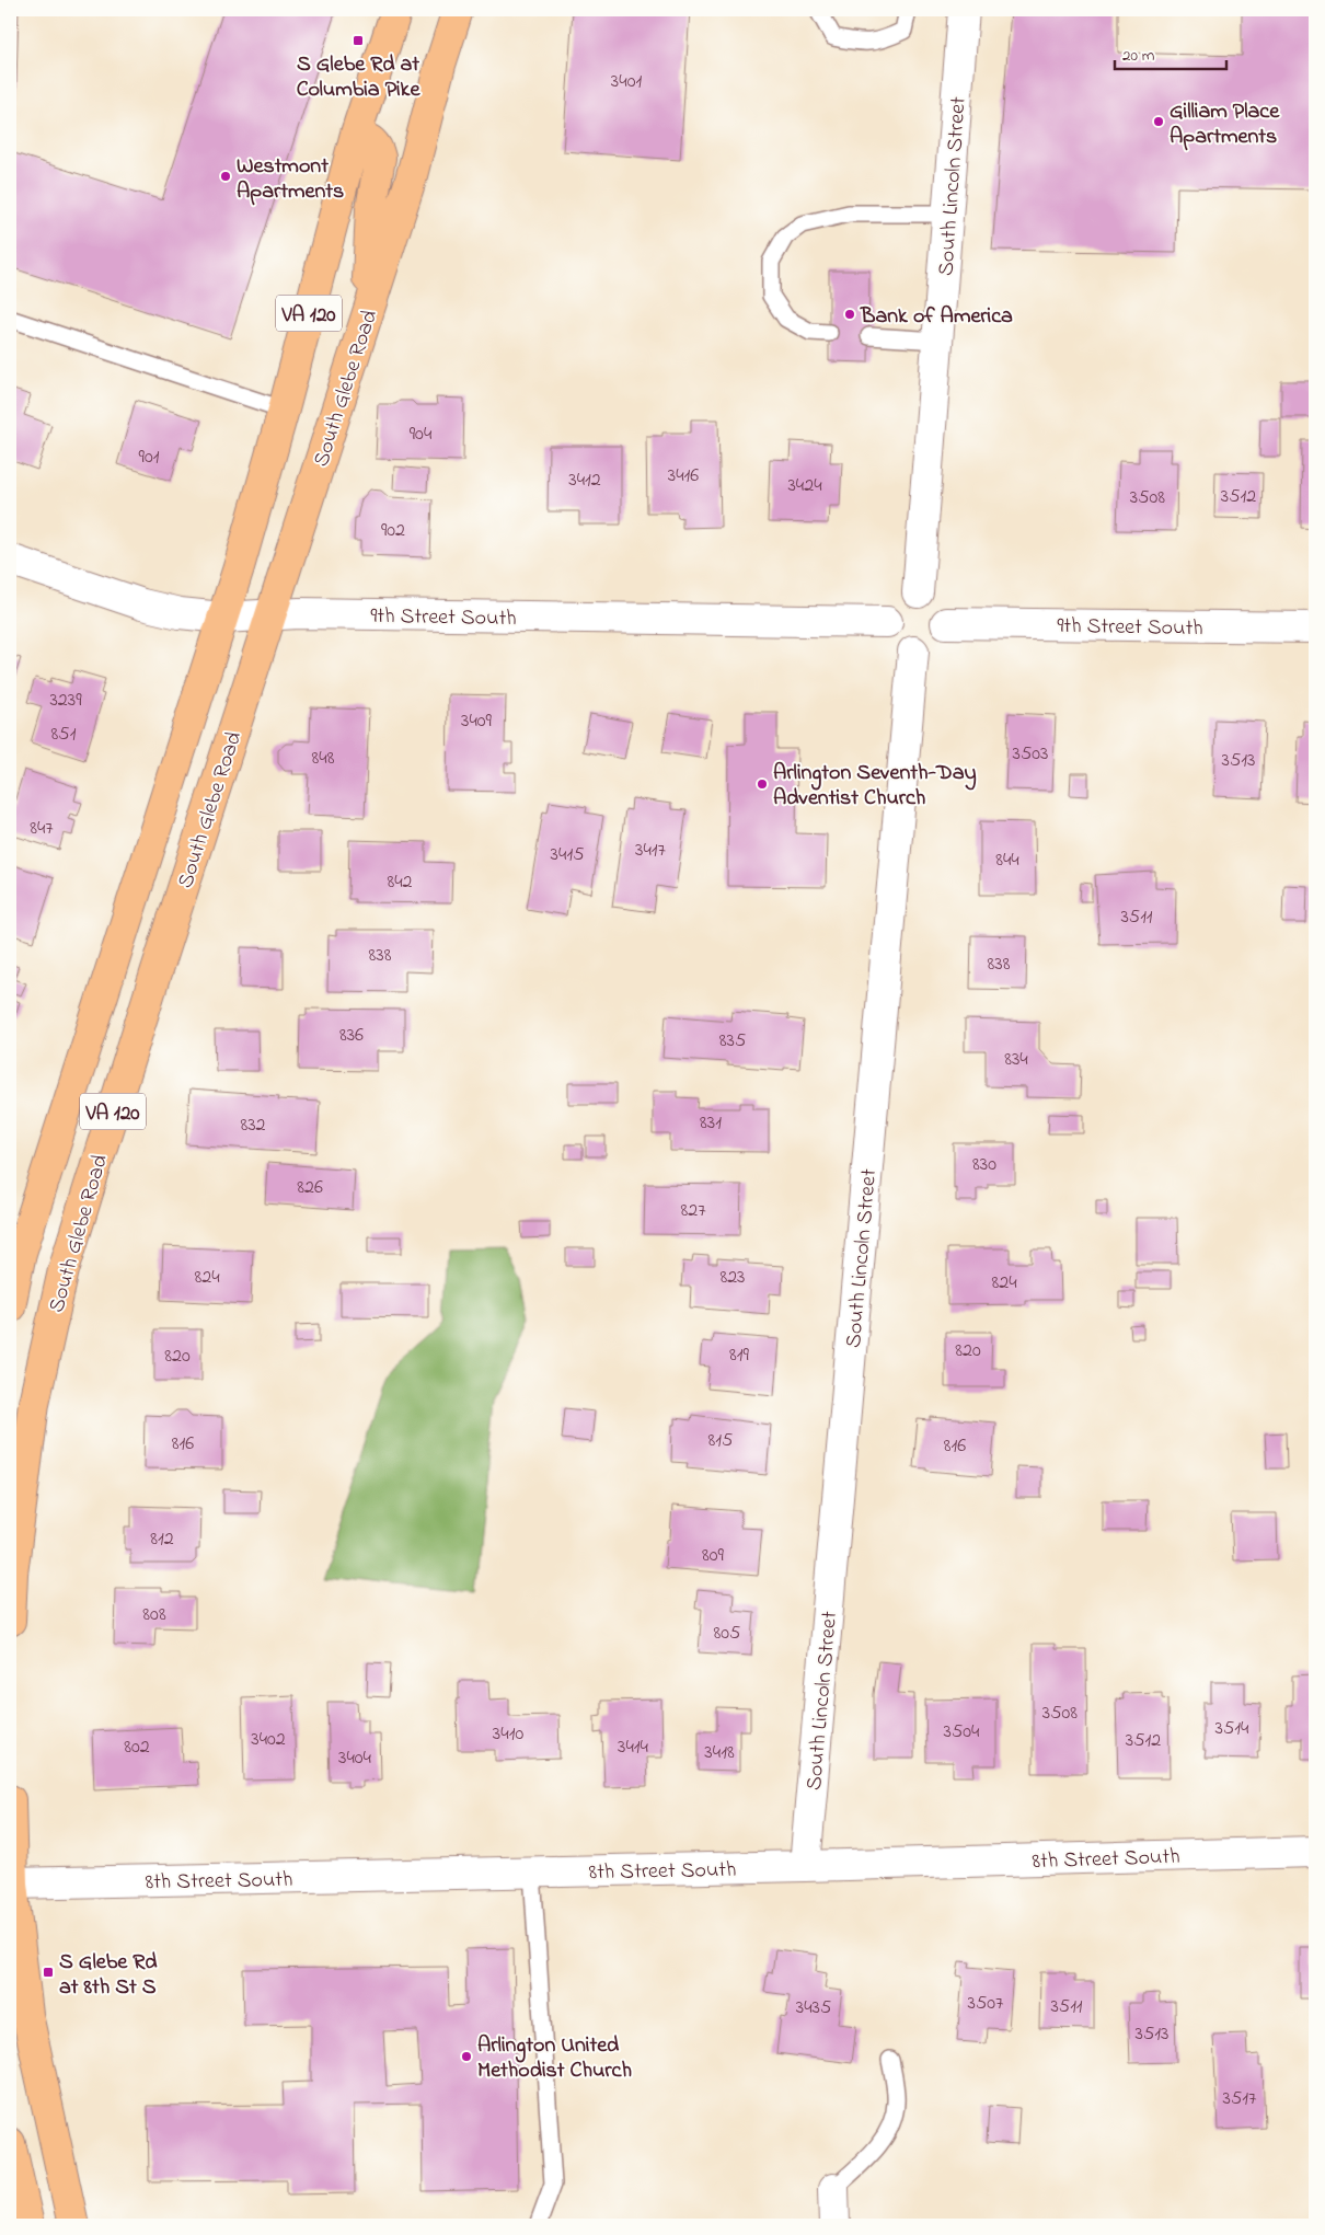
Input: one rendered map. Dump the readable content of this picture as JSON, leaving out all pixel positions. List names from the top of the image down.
{
  "streets": {
    "main road": ["VA 120", "South Glebe Road"],
    "street": ["South Lincoln Street", "9th Street South", "8th Street South"]
  },
  "crossings": [
    ["South Lincoln Street", "9th Street South"],
    ["South Lincoln Street", "8th Street South"],
    ["South Glebe Road", "9th Street South"]
  ],
  "places": {
    "transit": ["S Glebe Rd at Columbia Pike", "S Glebe Rd at 8th St S"],
    "other": [
      "Gilliam Place Apartments",
      "Westmont Apartments",
      "Bank of America",
      "Arlington Seventh-Day Adventist Church",
      "Arlington United Methodist Church"
    ]
  },
  "house_numbers": [
    "3401",
    "904",
    "901",
    "3416",
    "3412",
    "3424",
    "3512",
    "3508",
    "902",
    "3239",
    "3409",
    "851",
    "3503",
    "848",
    "3513",
    "847",
    "3417",
    "3415",
    "844",
    "842",
    "3511",
    "838",
    "838",
    "836",
    "835",
    "834",
    "831",
    "832",
    "830",
    "826",
    "827",
    "824",
    "823",
    "824",
    "820",
    "819",
    "820",
    "815",
    "816",
    "816",
    "812",
    "809",
    "808",
    "805",
    "3508",
    "3514",
    "3504",
    "3410",
    "3402",
    "3512",
    "802",
    "3414",
    "3418",
    "3404",
    "3507",
    "3511",
    "3435",
    "3513",
    "3517"
  ],
  "scale_bar": "20 m"
}
